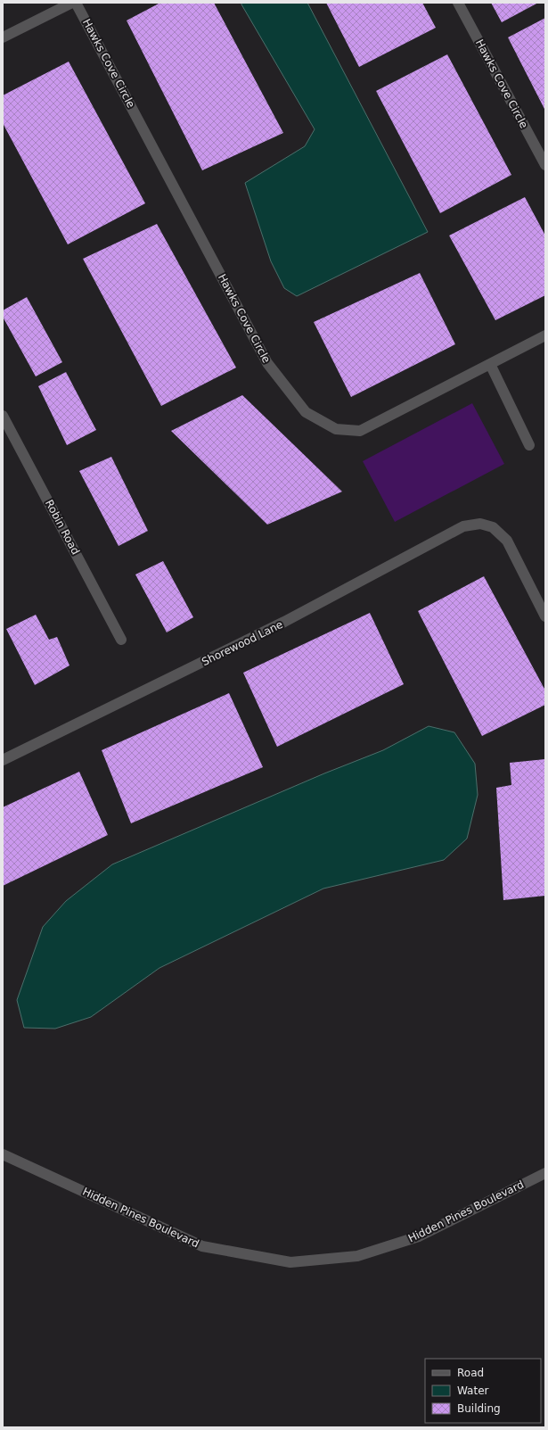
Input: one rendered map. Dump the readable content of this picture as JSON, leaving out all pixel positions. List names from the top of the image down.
{
  "streets": {
    "street": [
      "Hawks Cove Circle",
      "Robin Road",
      "Shorewood Lane",
      "Hidden Pines Boulevard"
    ]
  },
  "legend": ["Road", "Water", "Building"]
}
